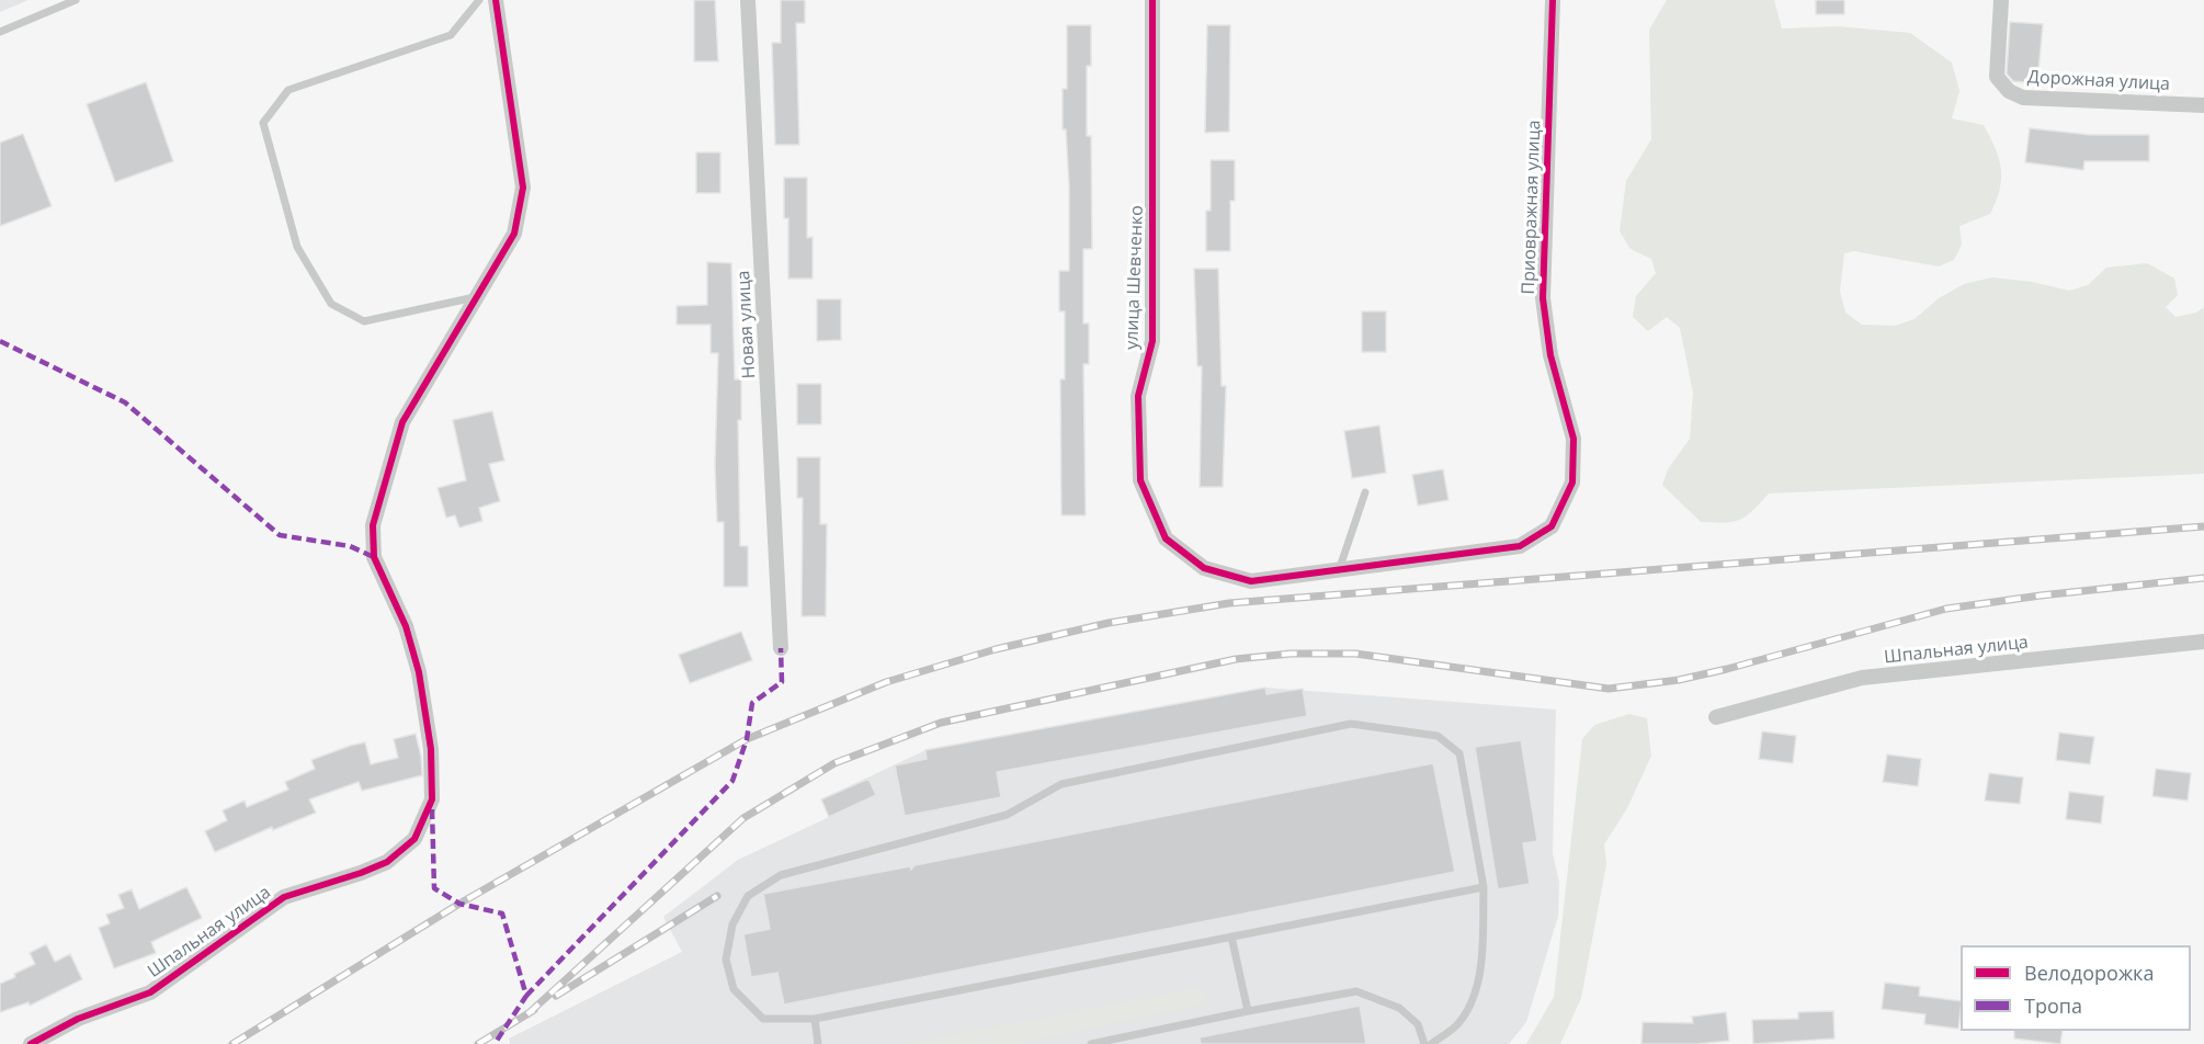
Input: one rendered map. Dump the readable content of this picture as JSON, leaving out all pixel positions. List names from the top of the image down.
{
  "streets": {
    "street": [
      "Дорожная улица",
      "Приовражная улица",
      "улица Шевченко",
      "Новая улица",
      "Шпальная улица"
    ]
  },
  "crossings": [
    ["Приовражная улица", "улица Шевченко"]
  ],
  "legend": ["Велодорожка", "Тропа"]
}
